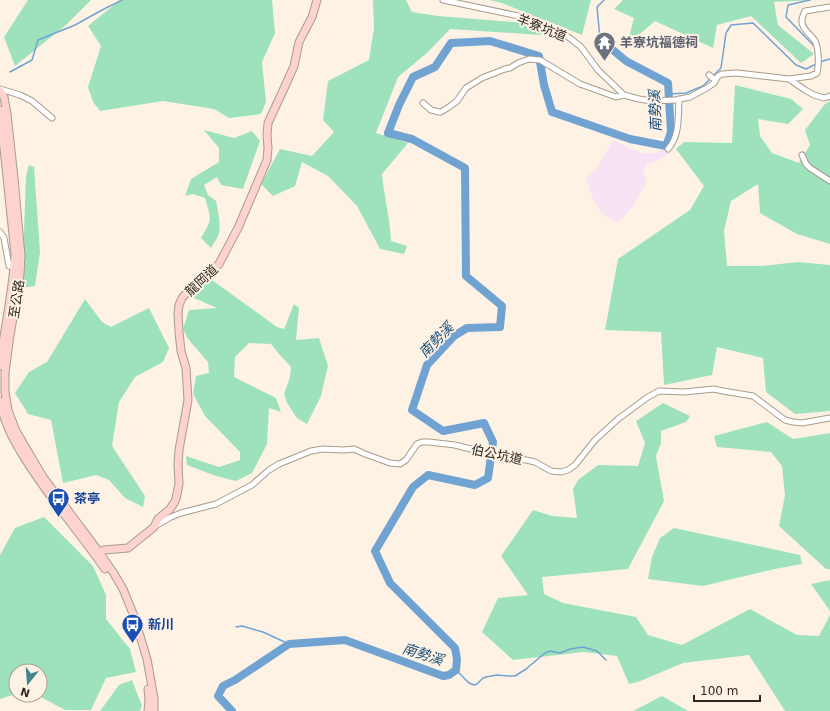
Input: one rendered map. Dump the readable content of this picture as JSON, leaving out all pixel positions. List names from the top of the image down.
{
  "streets": {
    "street": [
      "羊寮坑道",
      "龍岡道",
      "至公路",
      "伯公坑道"
    ]
  },
  "crossings": [
    ["龍岡道", "至公路"],
    ["龍岡道", "伯公坑道"]
  ],
  "water": ["南勢溪"],
  "places": {
    "temple": ["羊寮坑福德祠"],
    "bus stop": ["茶亭", "新川"]
  },
  "scale_bar": "100 m",
  "north": "bottom"
}
